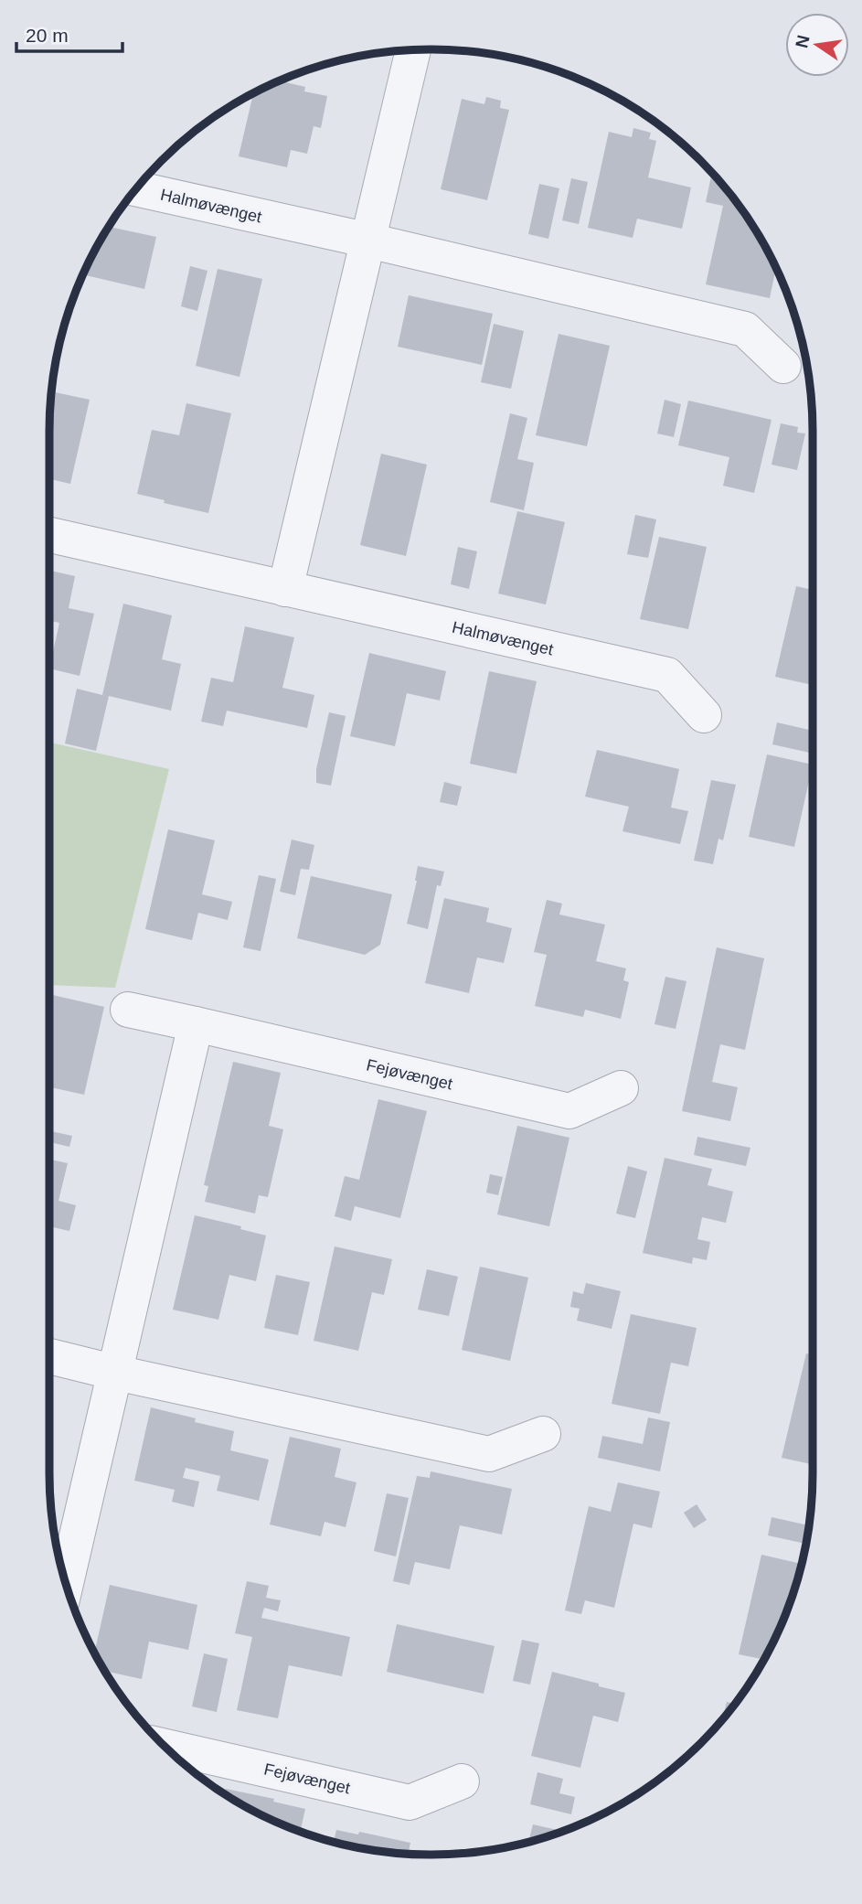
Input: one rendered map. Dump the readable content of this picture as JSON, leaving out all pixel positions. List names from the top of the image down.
{
  "streets": {
    "street": ["Halmøvænget", "Fejøvænget"]
  },
  "scale_bar": "20 m",
  "north": "left"
}
